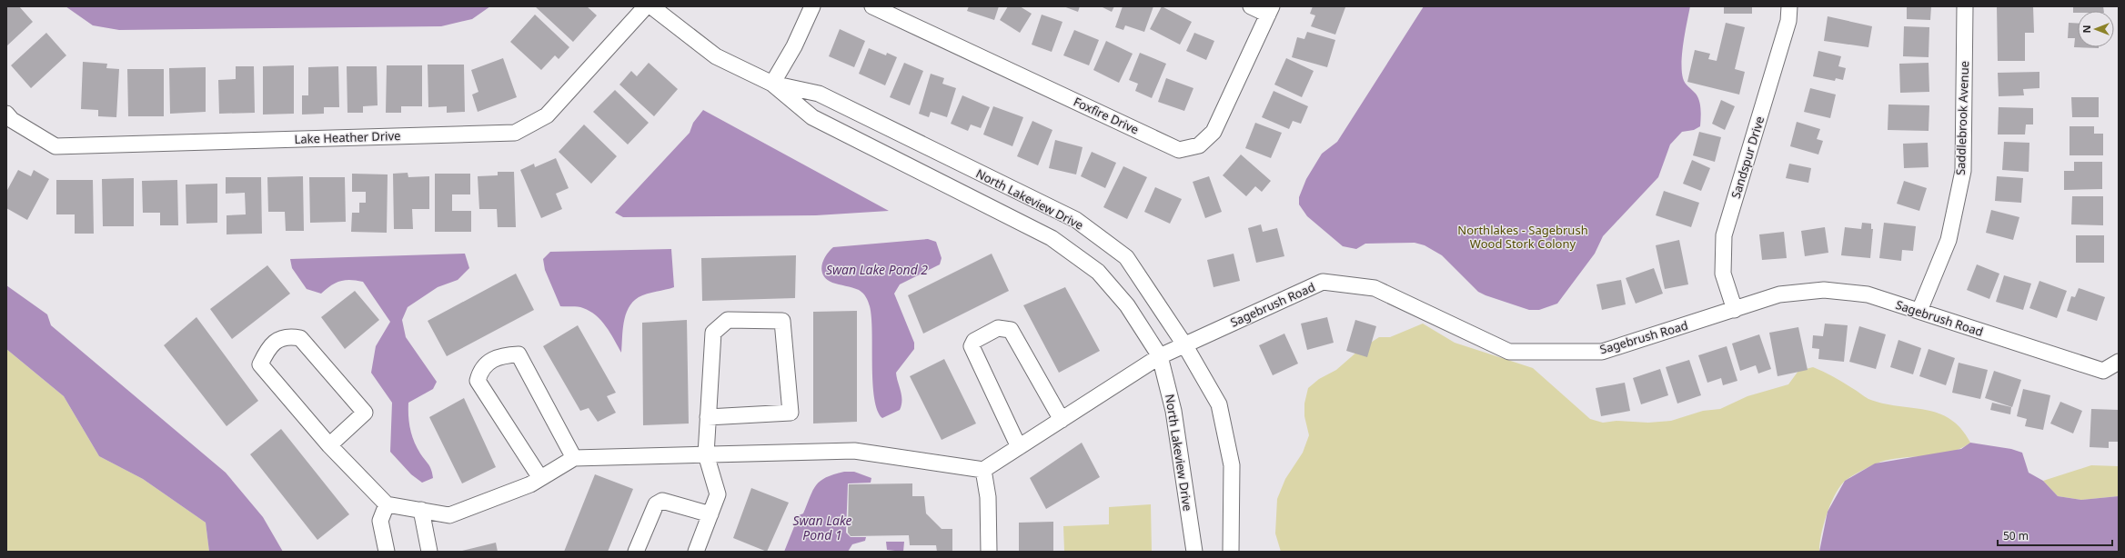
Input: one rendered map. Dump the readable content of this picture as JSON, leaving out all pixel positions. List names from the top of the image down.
{
  "streets": {
    "street": [
      "Foxfire Drive",
      "Saddlebrook Avenue",
      "Lake Heather Drive",
      "Sandspur Drive",
      "North Lakeview Drive",
      "Sagebrush Road"
    ]
  },
  "crossings": [
    ["Saddlebrook Avenue", "Sagebrush Road"],
    ["Sandspur Drive", "Sagebrush Road"],
    ["North Lakeview Drive", "Sagebrush Road"]
  ],
  "water": ["Swan Lake Pond 2", "Swan Lake Pond 1"],
  "parks": ["Northlakes - Sagebrush Wood Stork Colony"],
  "scale_bar": "50 m",
  "north": "left"
}
